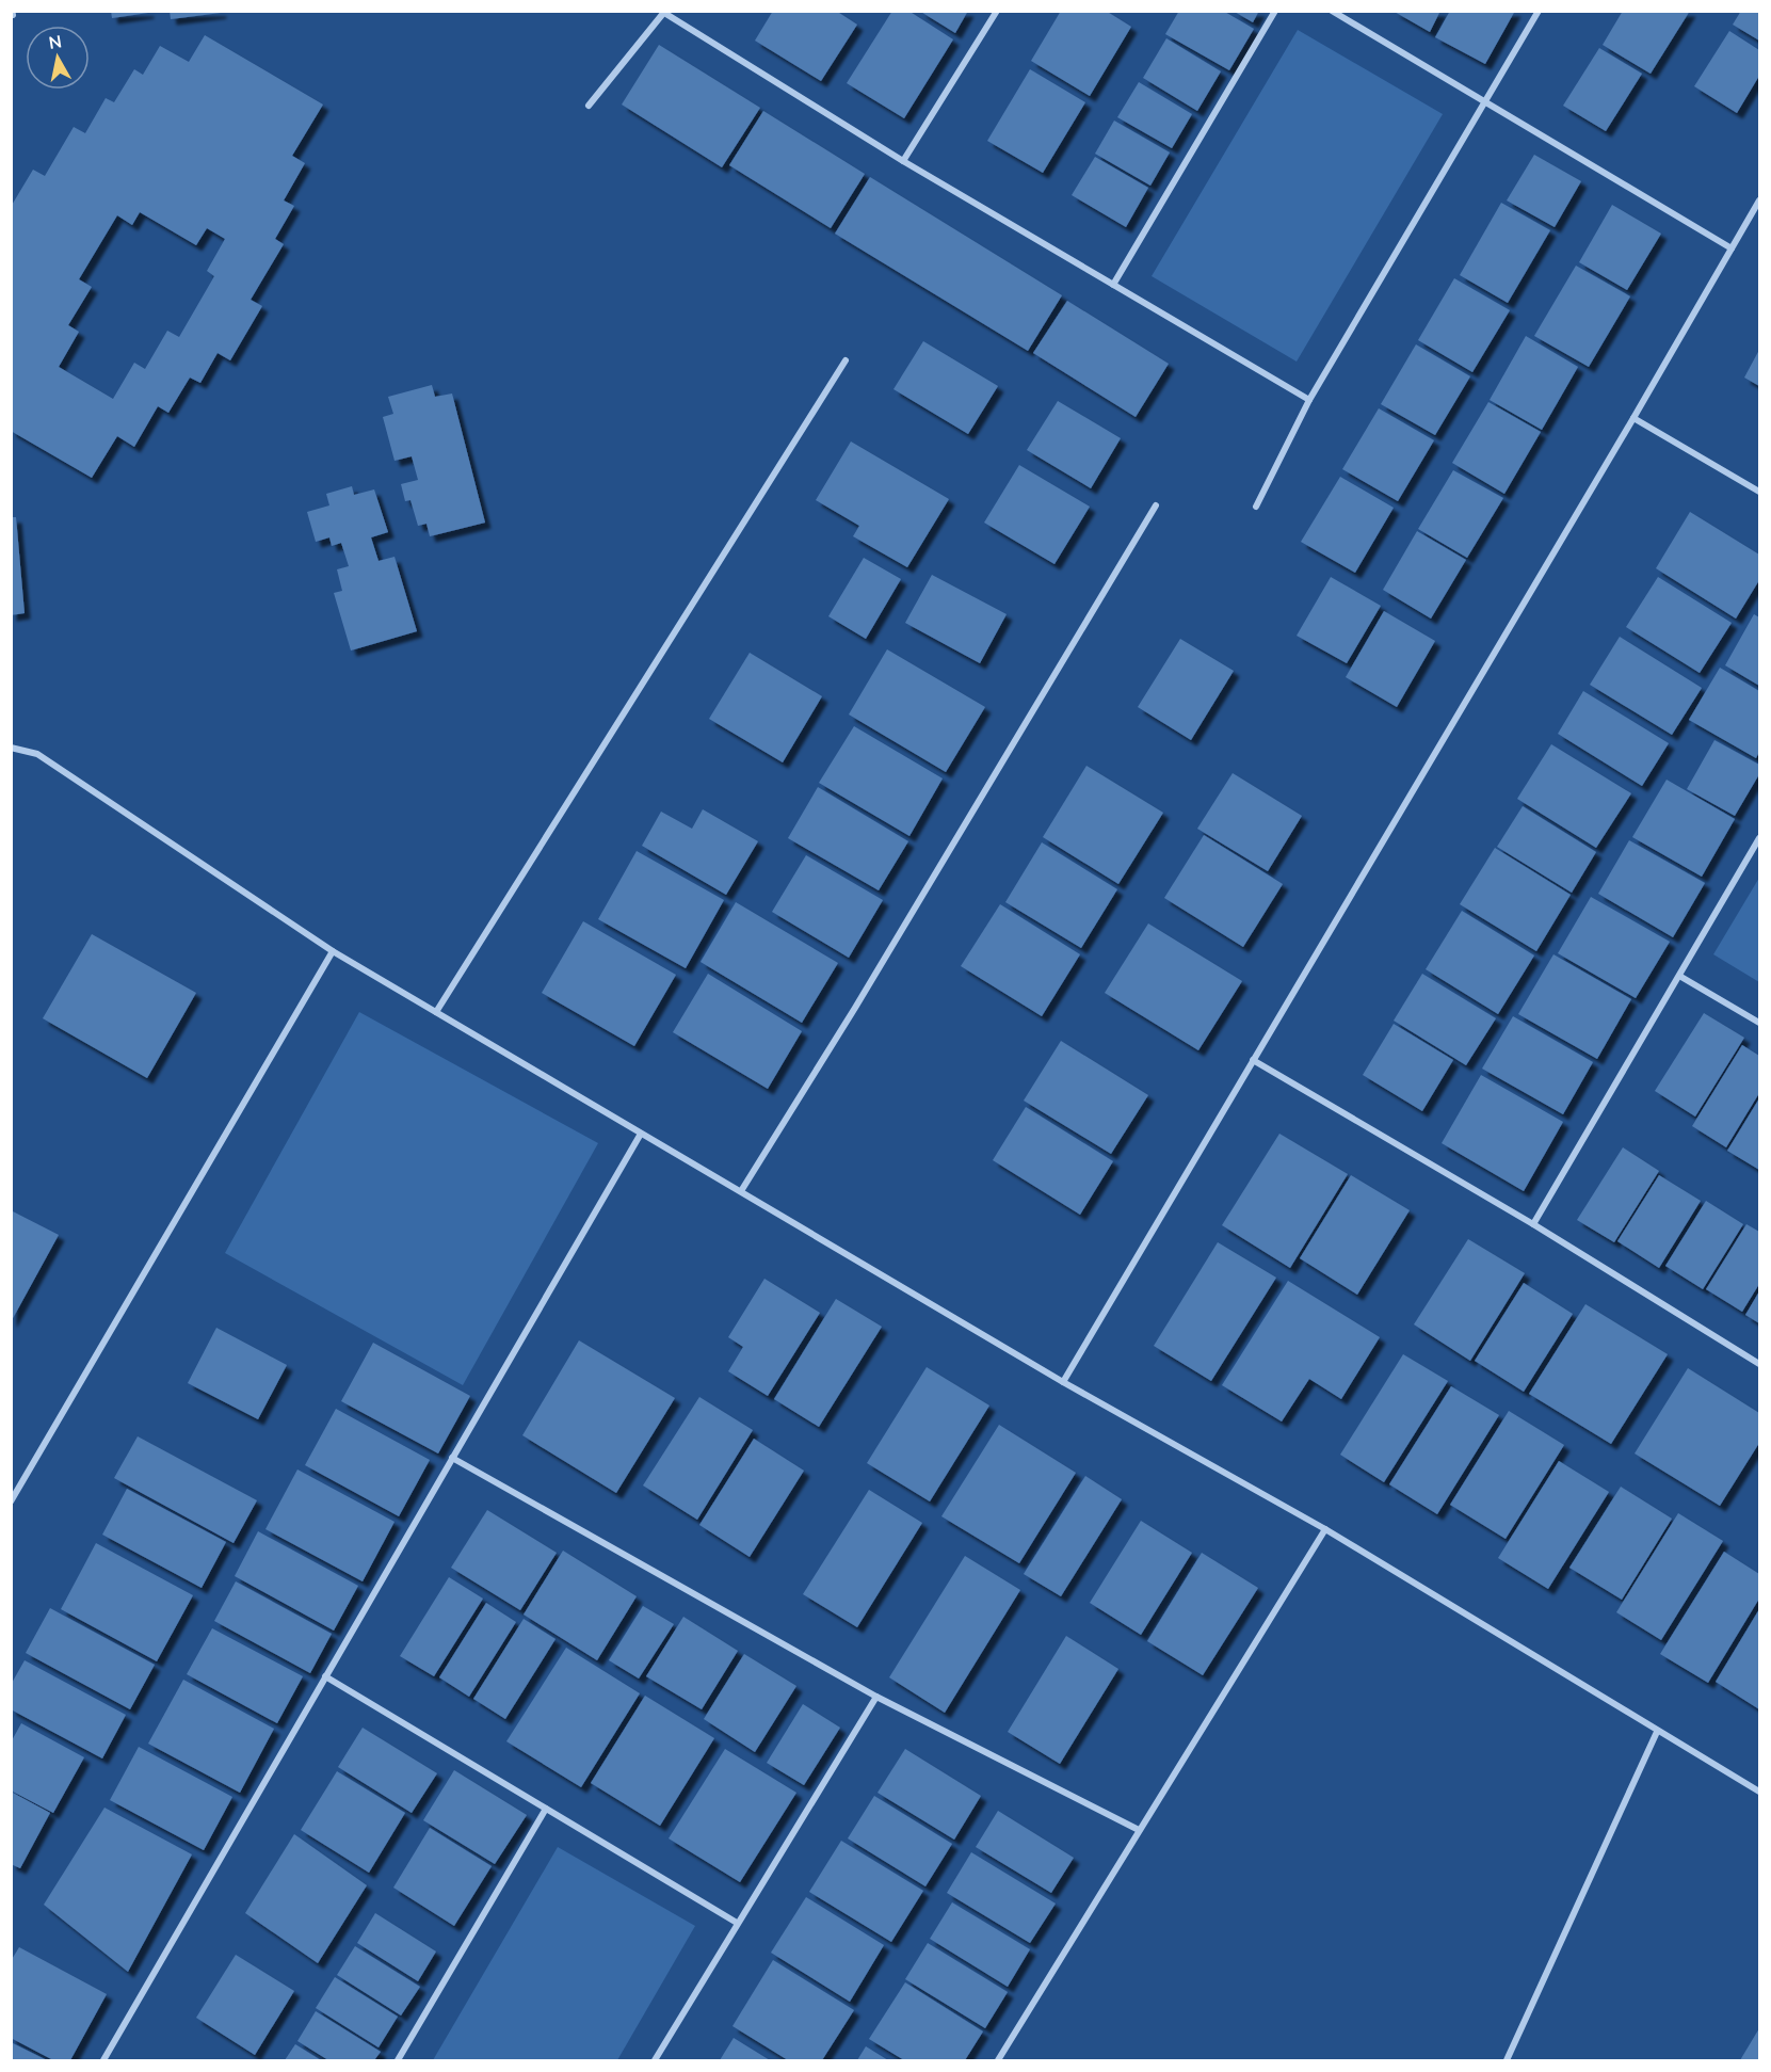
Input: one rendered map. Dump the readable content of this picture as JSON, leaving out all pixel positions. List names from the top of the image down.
{
  "north": "top"
}
